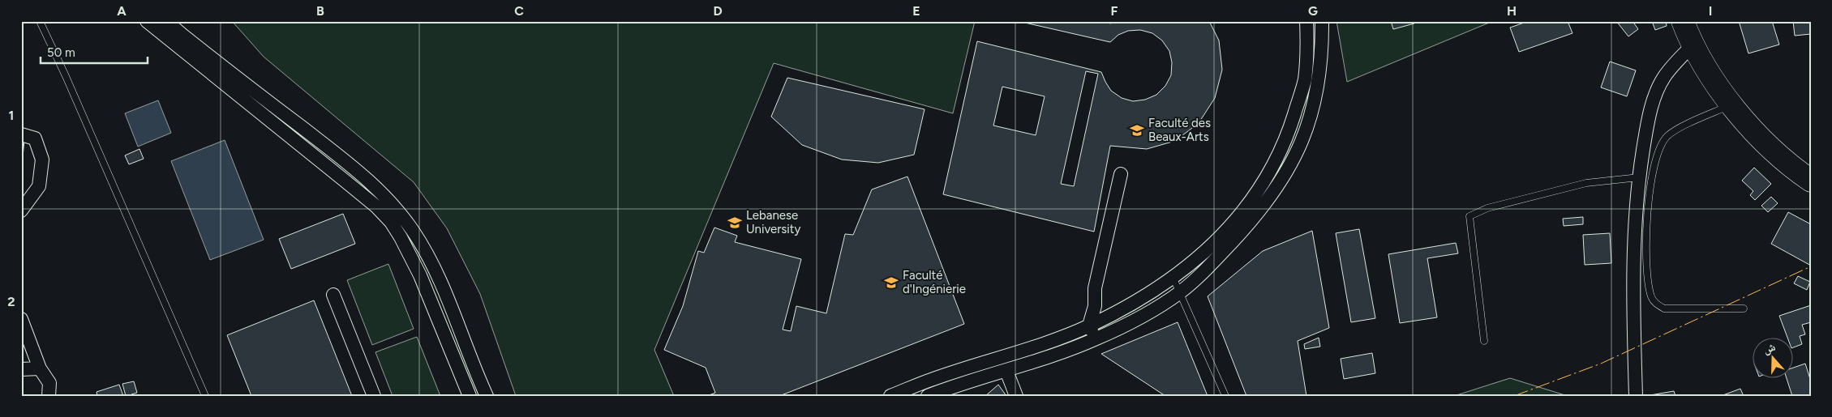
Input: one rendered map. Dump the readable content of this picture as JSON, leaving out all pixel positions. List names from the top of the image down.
{
  "places": {
    "school or university": ["Faculté des Beaux-Arts", "Lebanese University", "Faculté d'Ingénierie"]
  },
  "scale_bar": "50 m",
  "north": "top",
  "grid": {
    "columns": [
      "A",
      "B",
      "C",
      "D",
      "E",
      "F",
      "G",
      "H",
      "I"
    ],
    "rows": ["1", "2"]
  }
}
